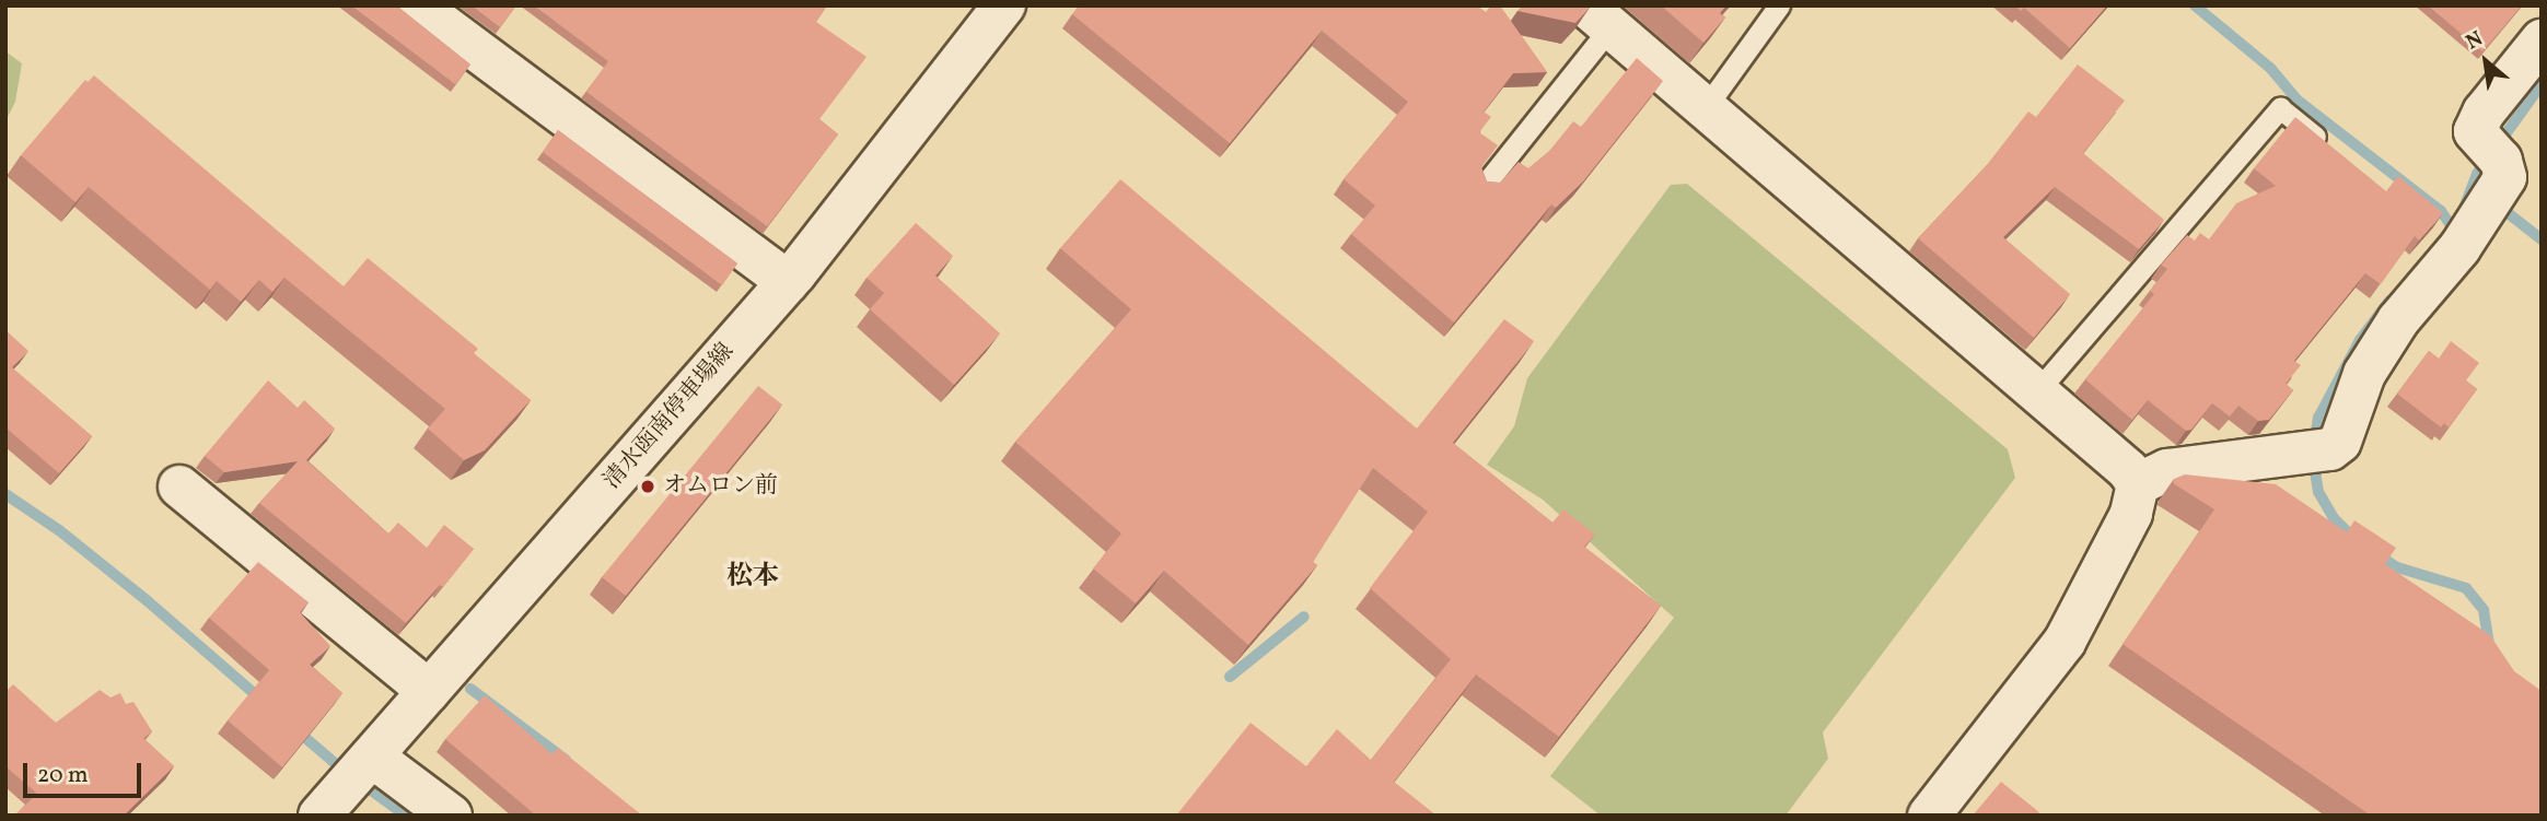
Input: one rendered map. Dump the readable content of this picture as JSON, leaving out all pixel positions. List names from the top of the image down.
{
  "streets": {
    "street": ["清水函南停車場線"]
  },
  "districts": ["松本"],
  "places": ["オムロン前"],
  "scale_bar": "20 m",
  "north": "top left"
}
